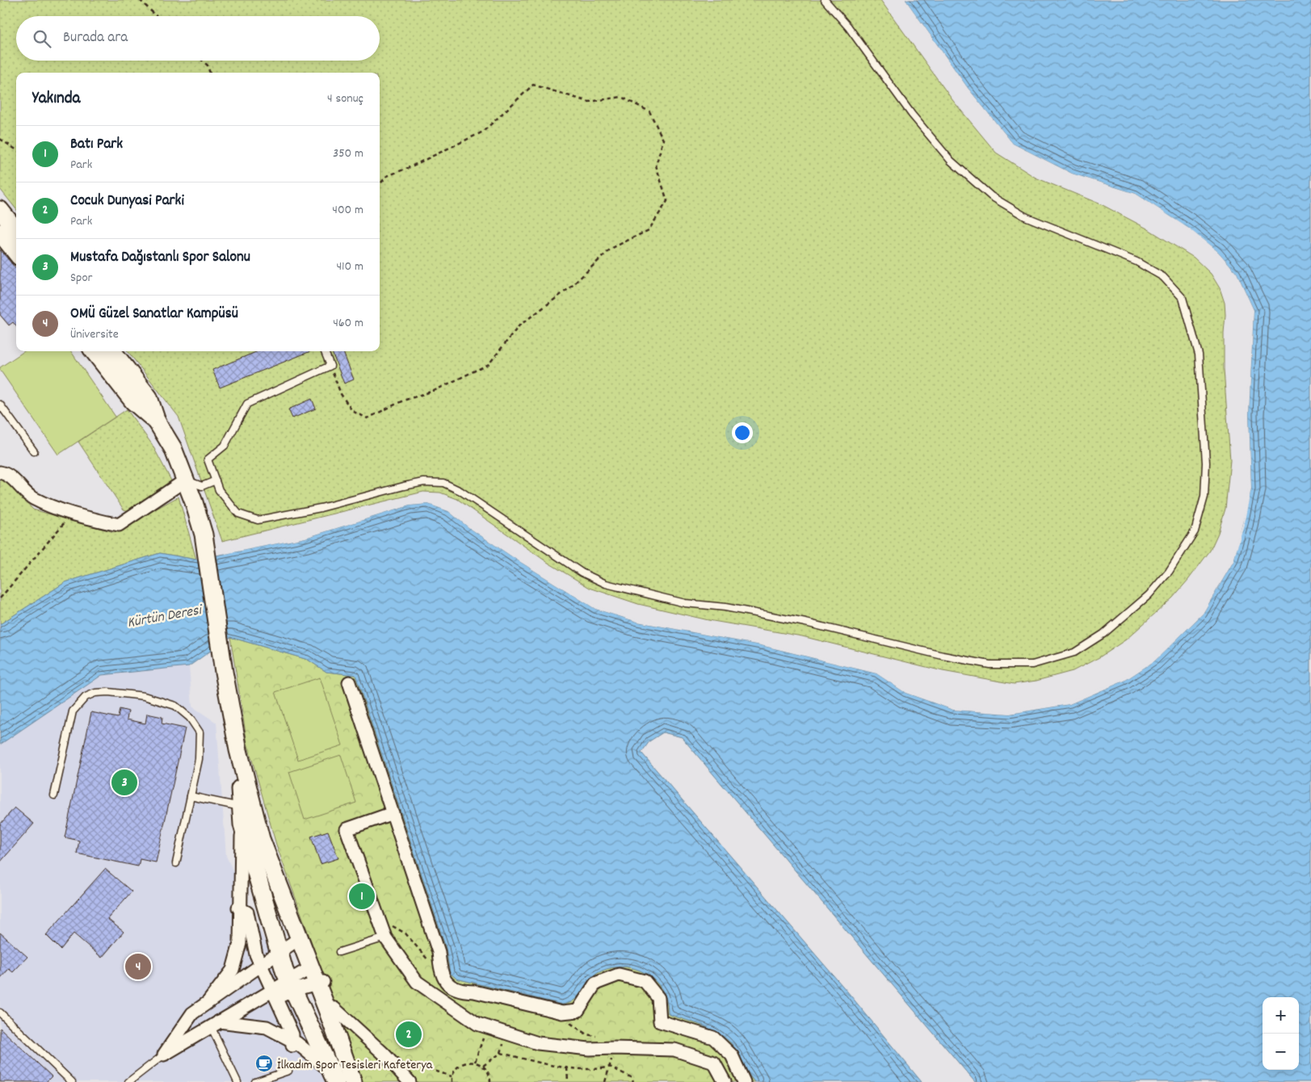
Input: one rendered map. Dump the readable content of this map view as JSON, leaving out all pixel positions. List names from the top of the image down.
{
  "water": ["Kürtün Deresi"],
  "places": {
    "cafe": ["İlkadım Spor Tesisleri Kafeterya"]
  },
  "page": {
    "search": "Burada ara",
    "heading": ["Yakında", "4 sonuç"],
    "list": [
      {
        "mark": "1",
        "name": "Batı Park",
        "note": "Park",
        "value": "350 m"
      },
      {
        "mark": "2",
        "name": "Cocuk Dunyasi Parki",
        "note": "Park",
        "value": "400 m"
      },
      {
        "mark": "3",
        "name": "Mustafa Dağıstanlı Spor Salonu",
        "note": "Spor",
        "value": "410 m"
      },
      {
        "mark": "4",
        "name": "OMÜ Güzel Sanatlar Kampüsü",
        "note": "Üniversite",
        "value": "460 m"
      }
    ],
    "pins": [
      "3",
      "1",
      "4",
      "2"
    ],
    "map_buttons": ["+", "−"]
  }
}
